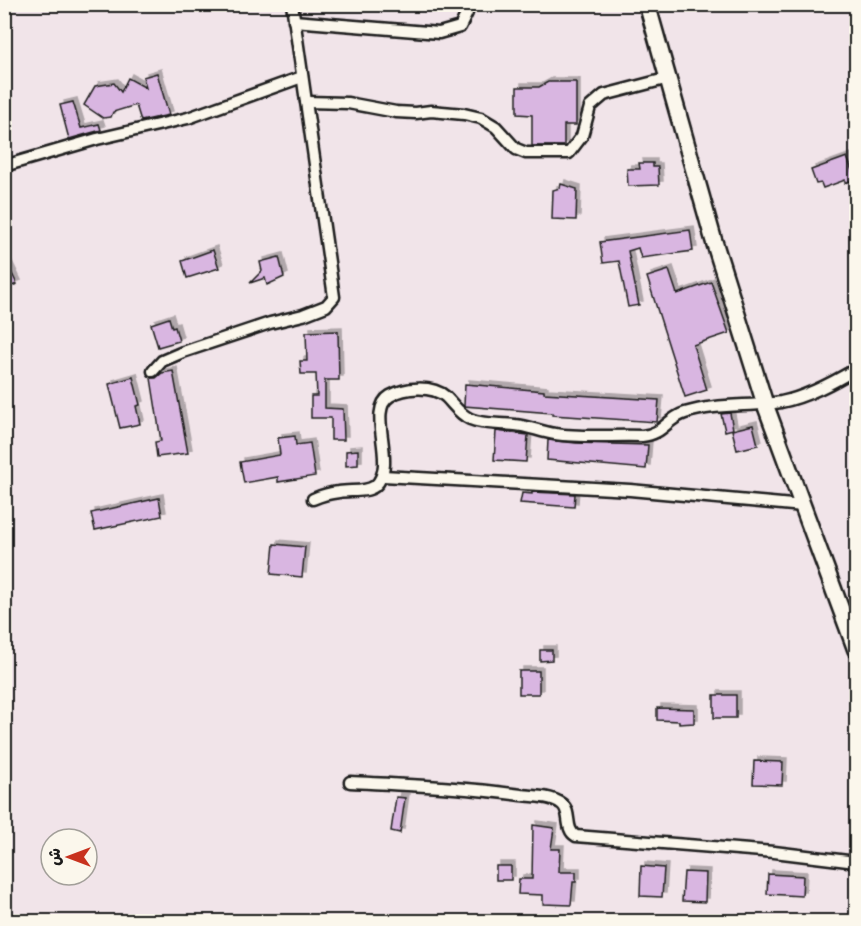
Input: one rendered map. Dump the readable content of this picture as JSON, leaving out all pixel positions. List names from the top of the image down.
{
  "north": "left"
}
